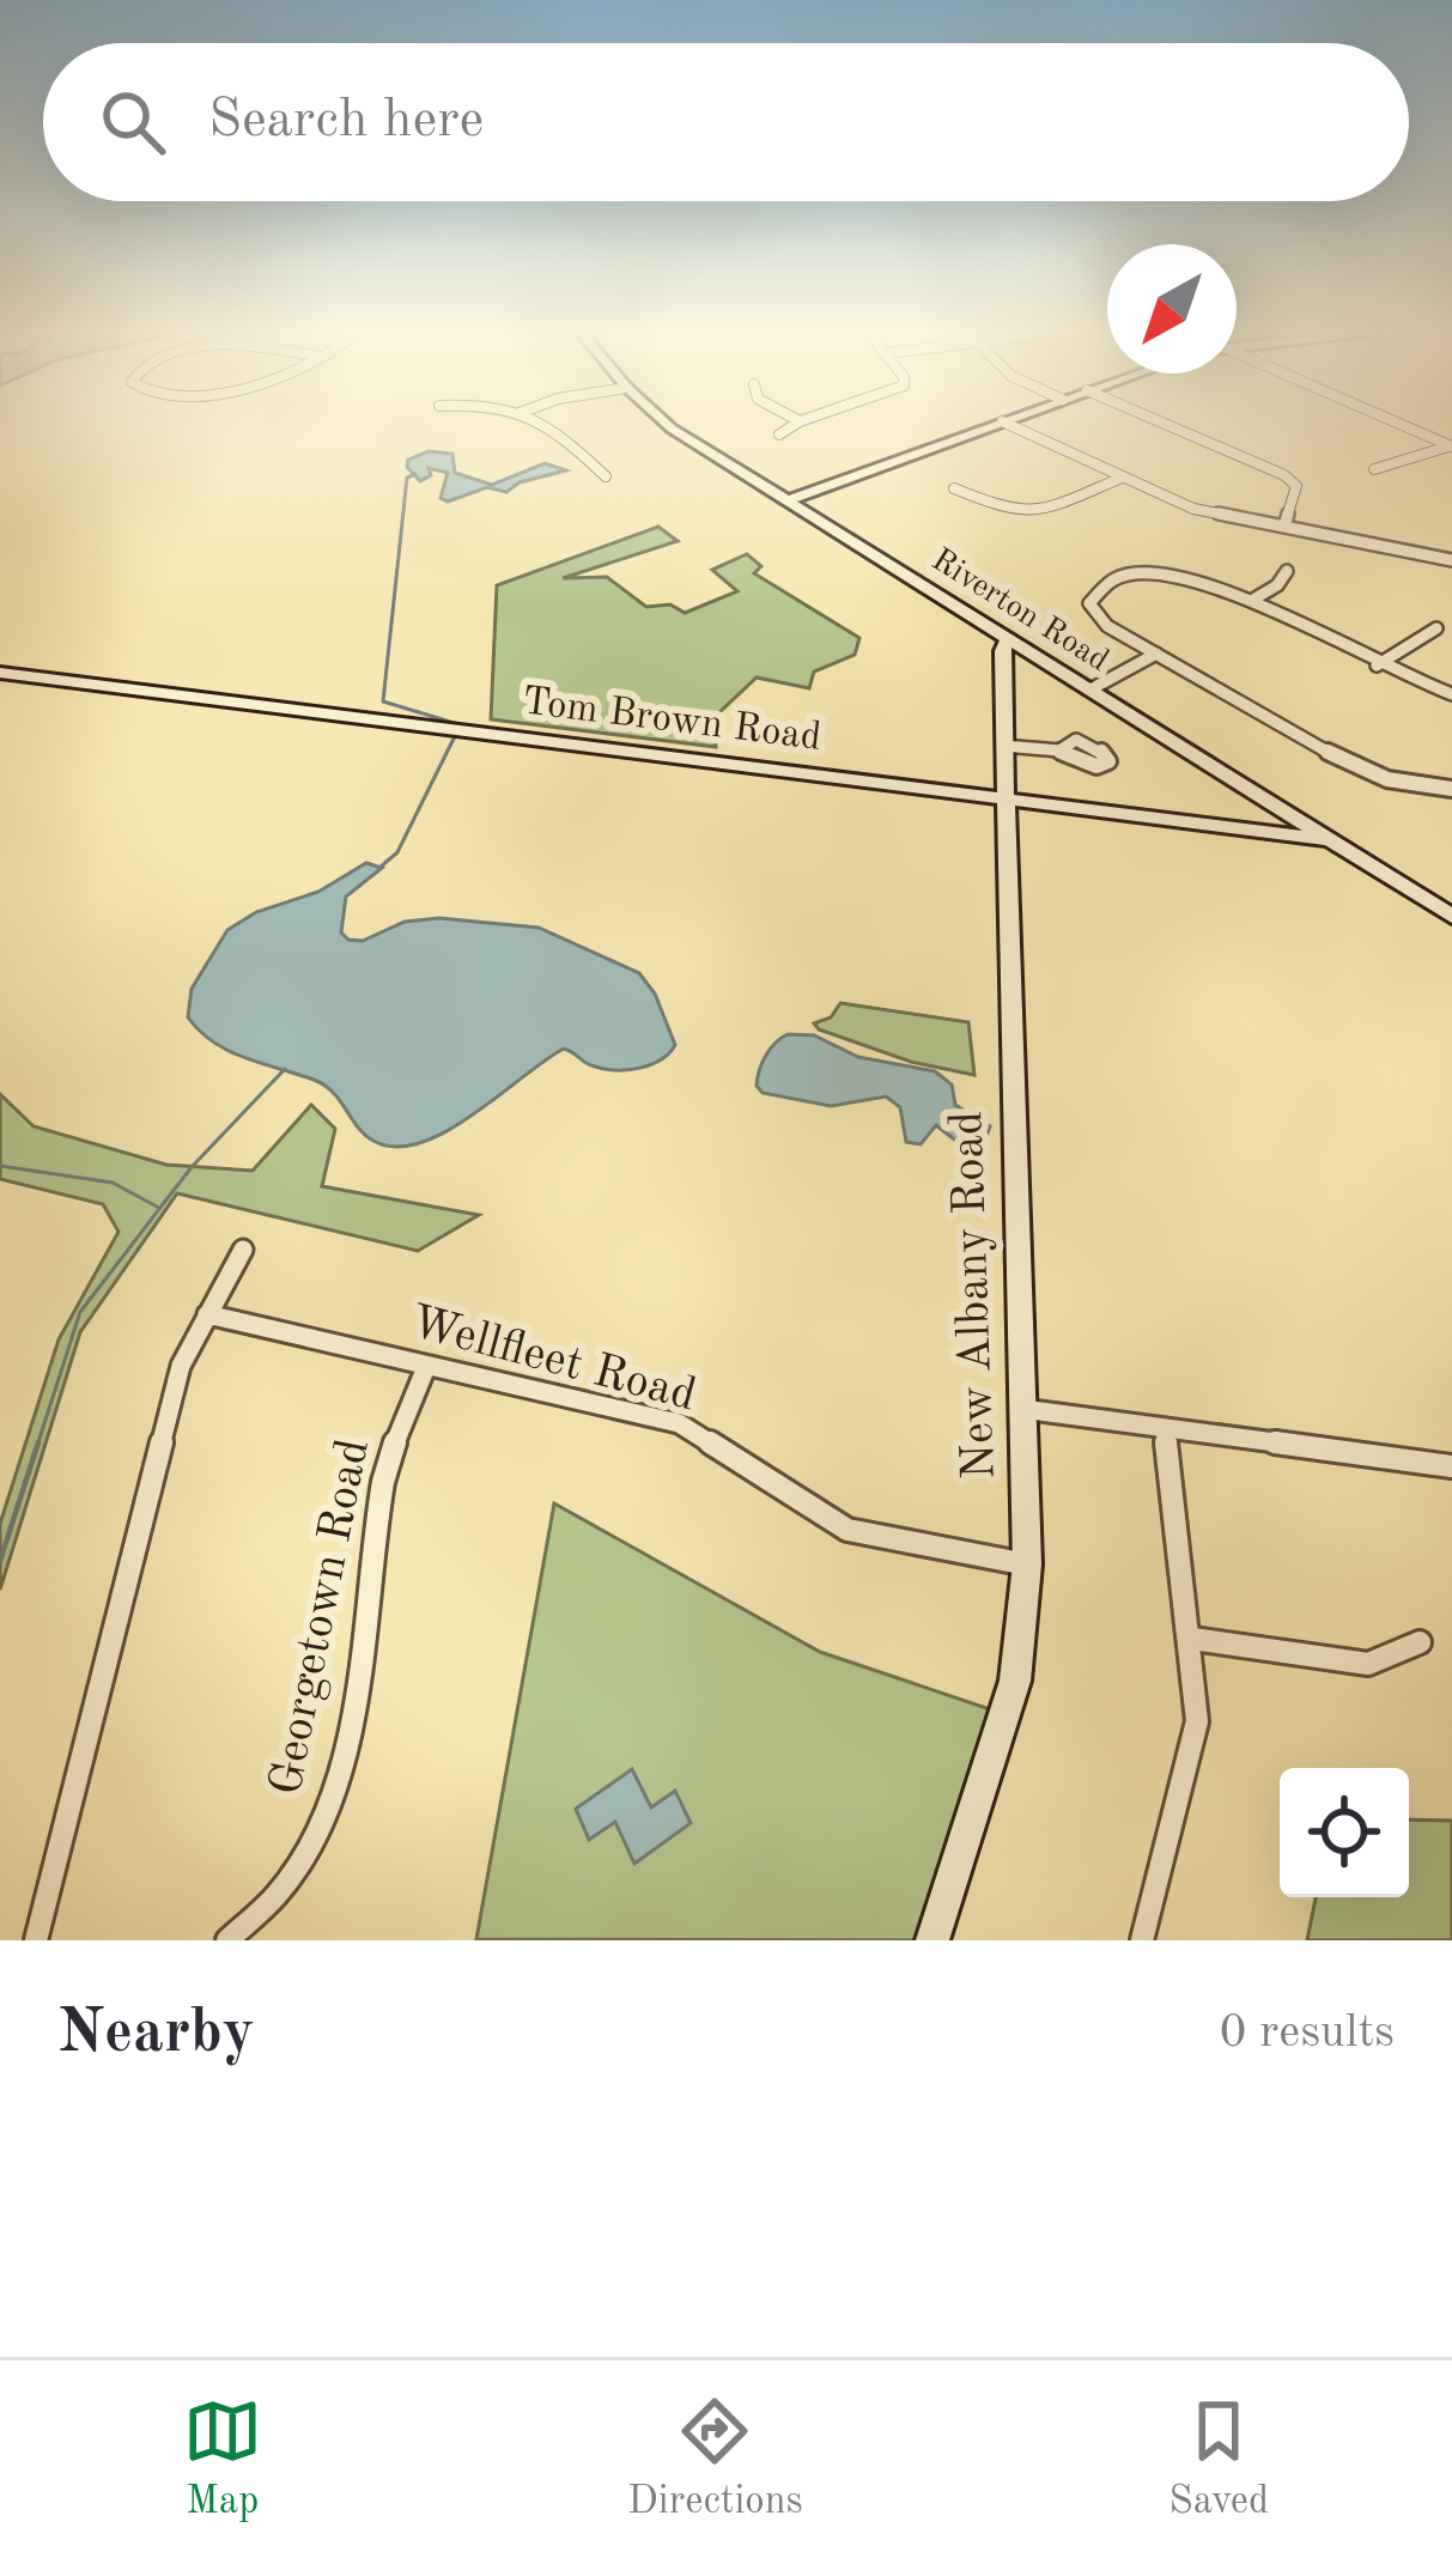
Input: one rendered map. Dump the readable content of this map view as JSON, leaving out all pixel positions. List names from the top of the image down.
{
  "streets": {
    "main road": ["Riverton Road", "Tom Brown Road", "New Albany Road"],
    "street": ["Wellfleet Road", "Georgetown Road"]
  },
  "crossings": [
    ["Riverton Road", "Tom Brown Road"],
    ["Riverton Road", "New Albany Road"],
    ["Tom Brown Road", "New Albany Road"],
    ["New Albany Road", "Wellfleet Road"],
    ["Wellfleet Road", "Georgetown Road"]
  ],
  "north": "bottom left",
  "page": {
    "search": "Search here",
    "heading": ["Nearby", "0 results"],
    "nav": ["Map", "Directions", "Saved"]
  }
}
